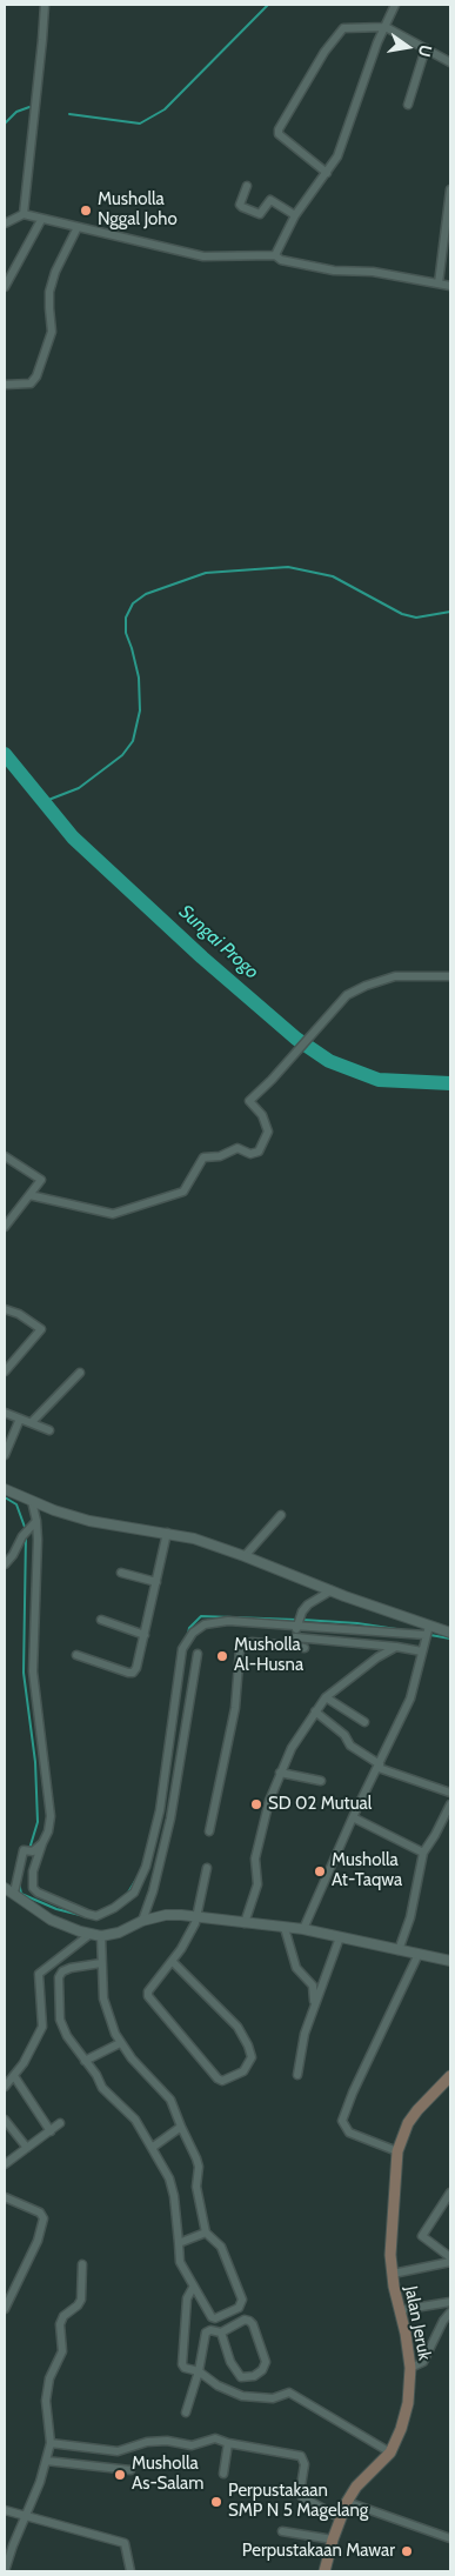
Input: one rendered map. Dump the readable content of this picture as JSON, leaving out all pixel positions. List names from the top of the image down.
{
  "streets": {
    "main road": ["Jalan Jeruk"]
  },
  "water": ["Sungai Progo"],
  "places": [
    "Musholla Nggal Joho",
    "Musholla Al-Husna",
    "SD 02 Mutual",
    "Musholla At-Taqwa",
    "Musholla As-Salam",
    "Perpustakaan SMP N 5 Magelang",
    "Perpustakaan Mawar"
  ],
  "north": "right"
}
